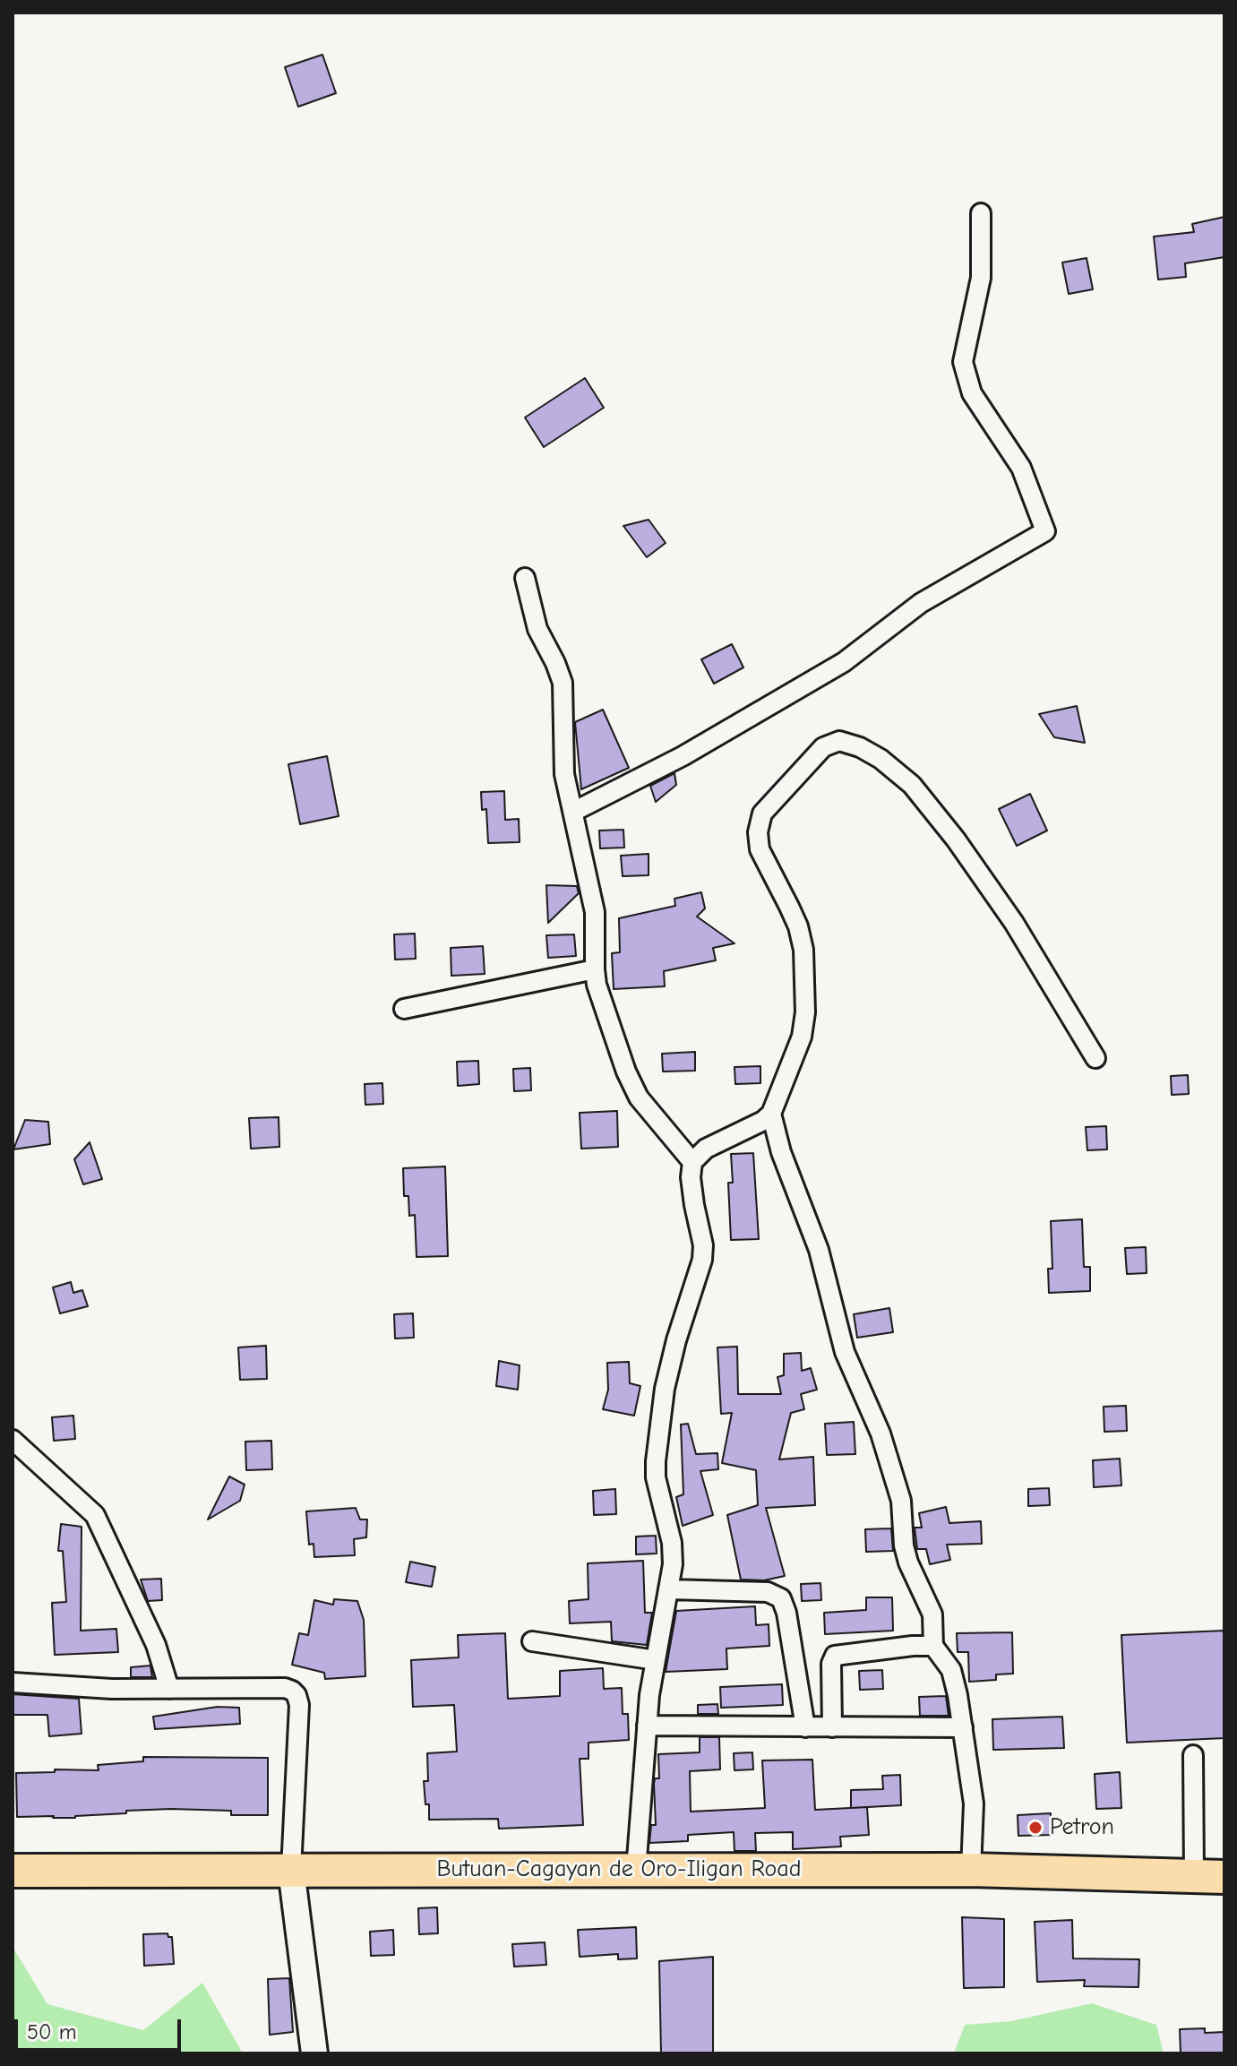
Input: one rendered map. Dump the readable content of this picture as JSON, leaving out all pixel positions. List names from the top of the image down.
{
  "streets": {
    "highway": ["Butuan-Cagayan de Oro-Iligan Road"]
  },
  "places": ["Petron"],
  "scale_bar": "50 m"
}
